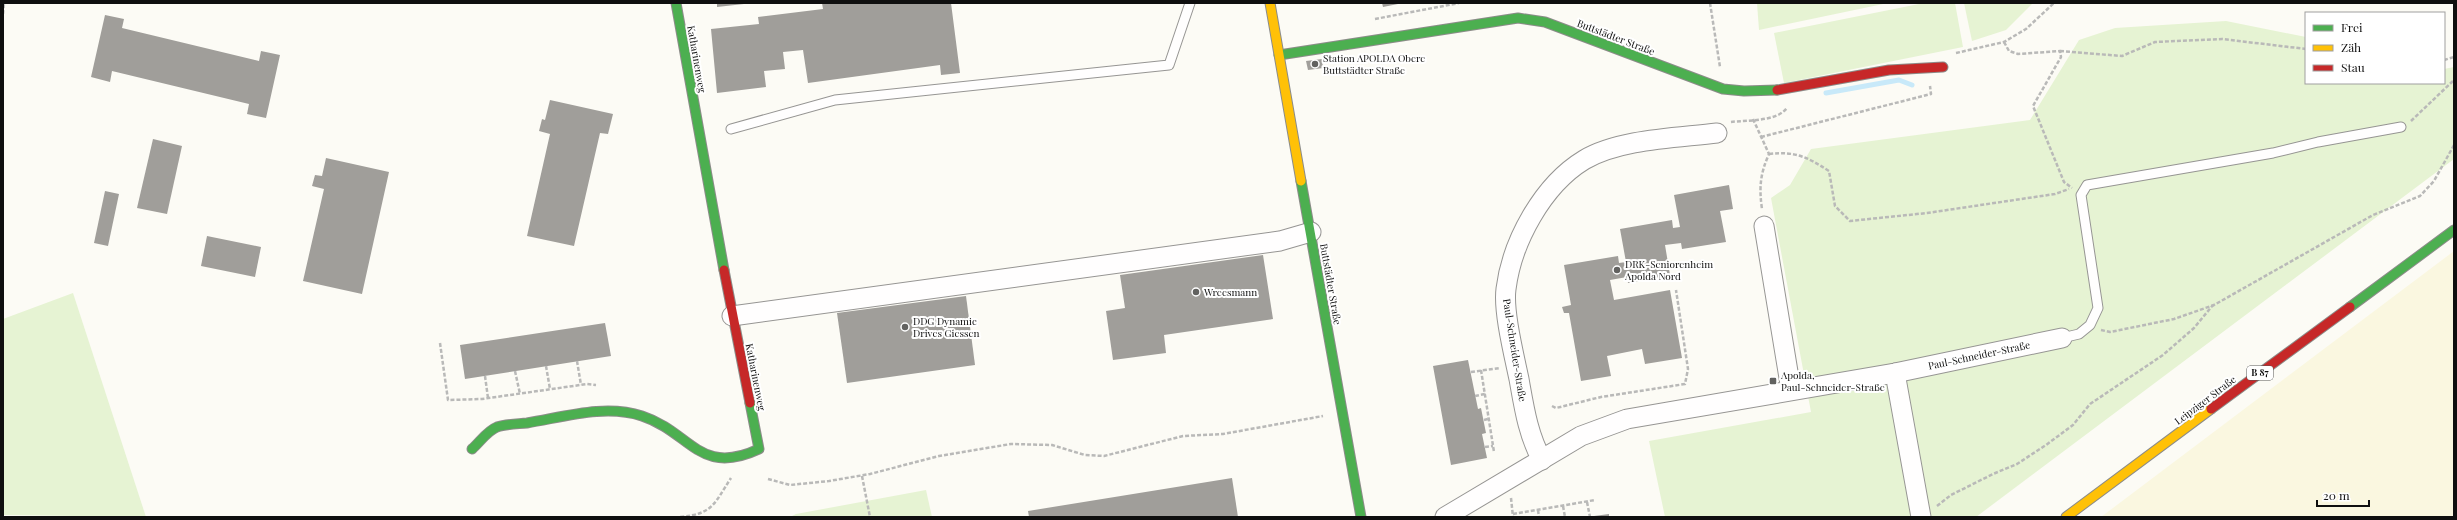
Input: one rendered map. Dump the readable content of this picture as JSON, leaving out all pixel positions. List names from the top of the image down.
{
  "streets": {
    "street": [
      "Buttstädter Straße",
      "Katharinenweg",
      "Paul-Schneider-Straße",
      "B 87",
      "Leipziger Straße"
    ]
  },
  "places": {
    "other": [
      "Station APOLDA Obere Buttstädter Straße",
      "DRK-Seniorenheim Apolda Nord",
      "Wreesmann",
      "DDG Dynamic Drives Giessen"
    ],
    "transit": ["Apolda, Paul-Schneider-Straße"]
  },
  "legend": ["Frei", "Zäh", "Stau"],
  "scale_bar": "20 m"
}
